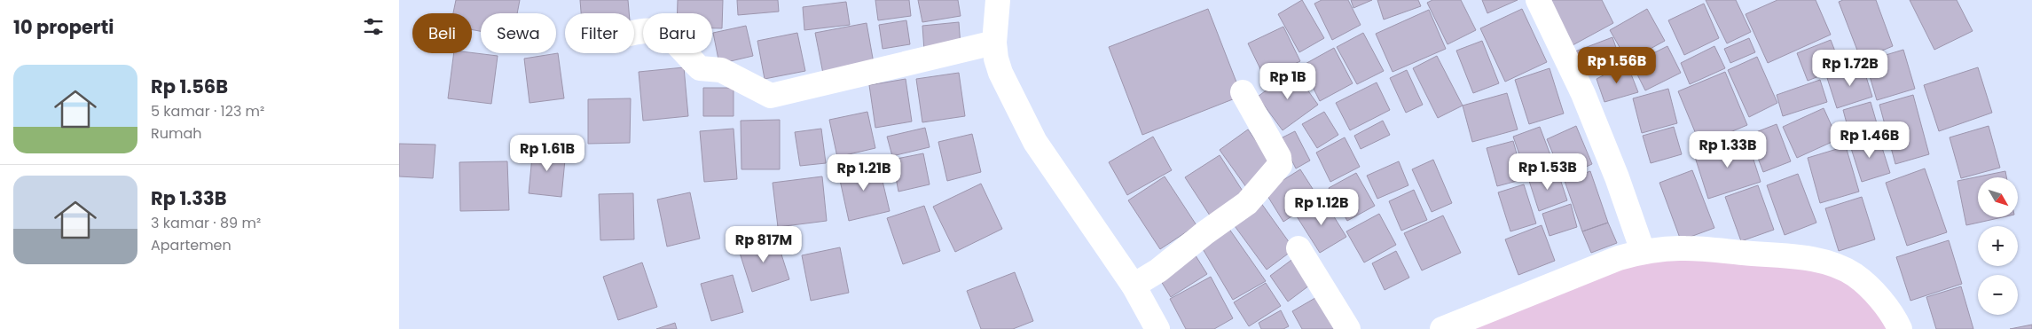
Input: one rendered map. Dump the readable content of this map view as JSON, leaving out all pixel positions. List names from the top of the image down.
{
  "north": "bottom right",
  "page": {
    "heading": "10 properti",
    "chip": [
      "Beli",
      "Sewa",
      "Filter",
      "Baru"
    ],
    "price": [
      "Rp 1.56B",
      "Rp 1.72B",
      "Rp 1B",
      "Rp 1.46B",
      "Rp 1.33B",
      "Rp 1.61B",
      "Rp 1.53B",
      "Rp 1.21B",
      "Rp 1.12B",
      "Rp 817M"
    ],
    "list": [
      {
        "name": "Rp 1.56B",
        "note": "5 kamar · 123 m² · Rumah"
      },
      {
        "name": "Rp 1.33B",
        "note": "3 kamar · 89 m² · Apartemen"
      }
    ],
    "map_buttons": ["+", "−"]
  }
}
